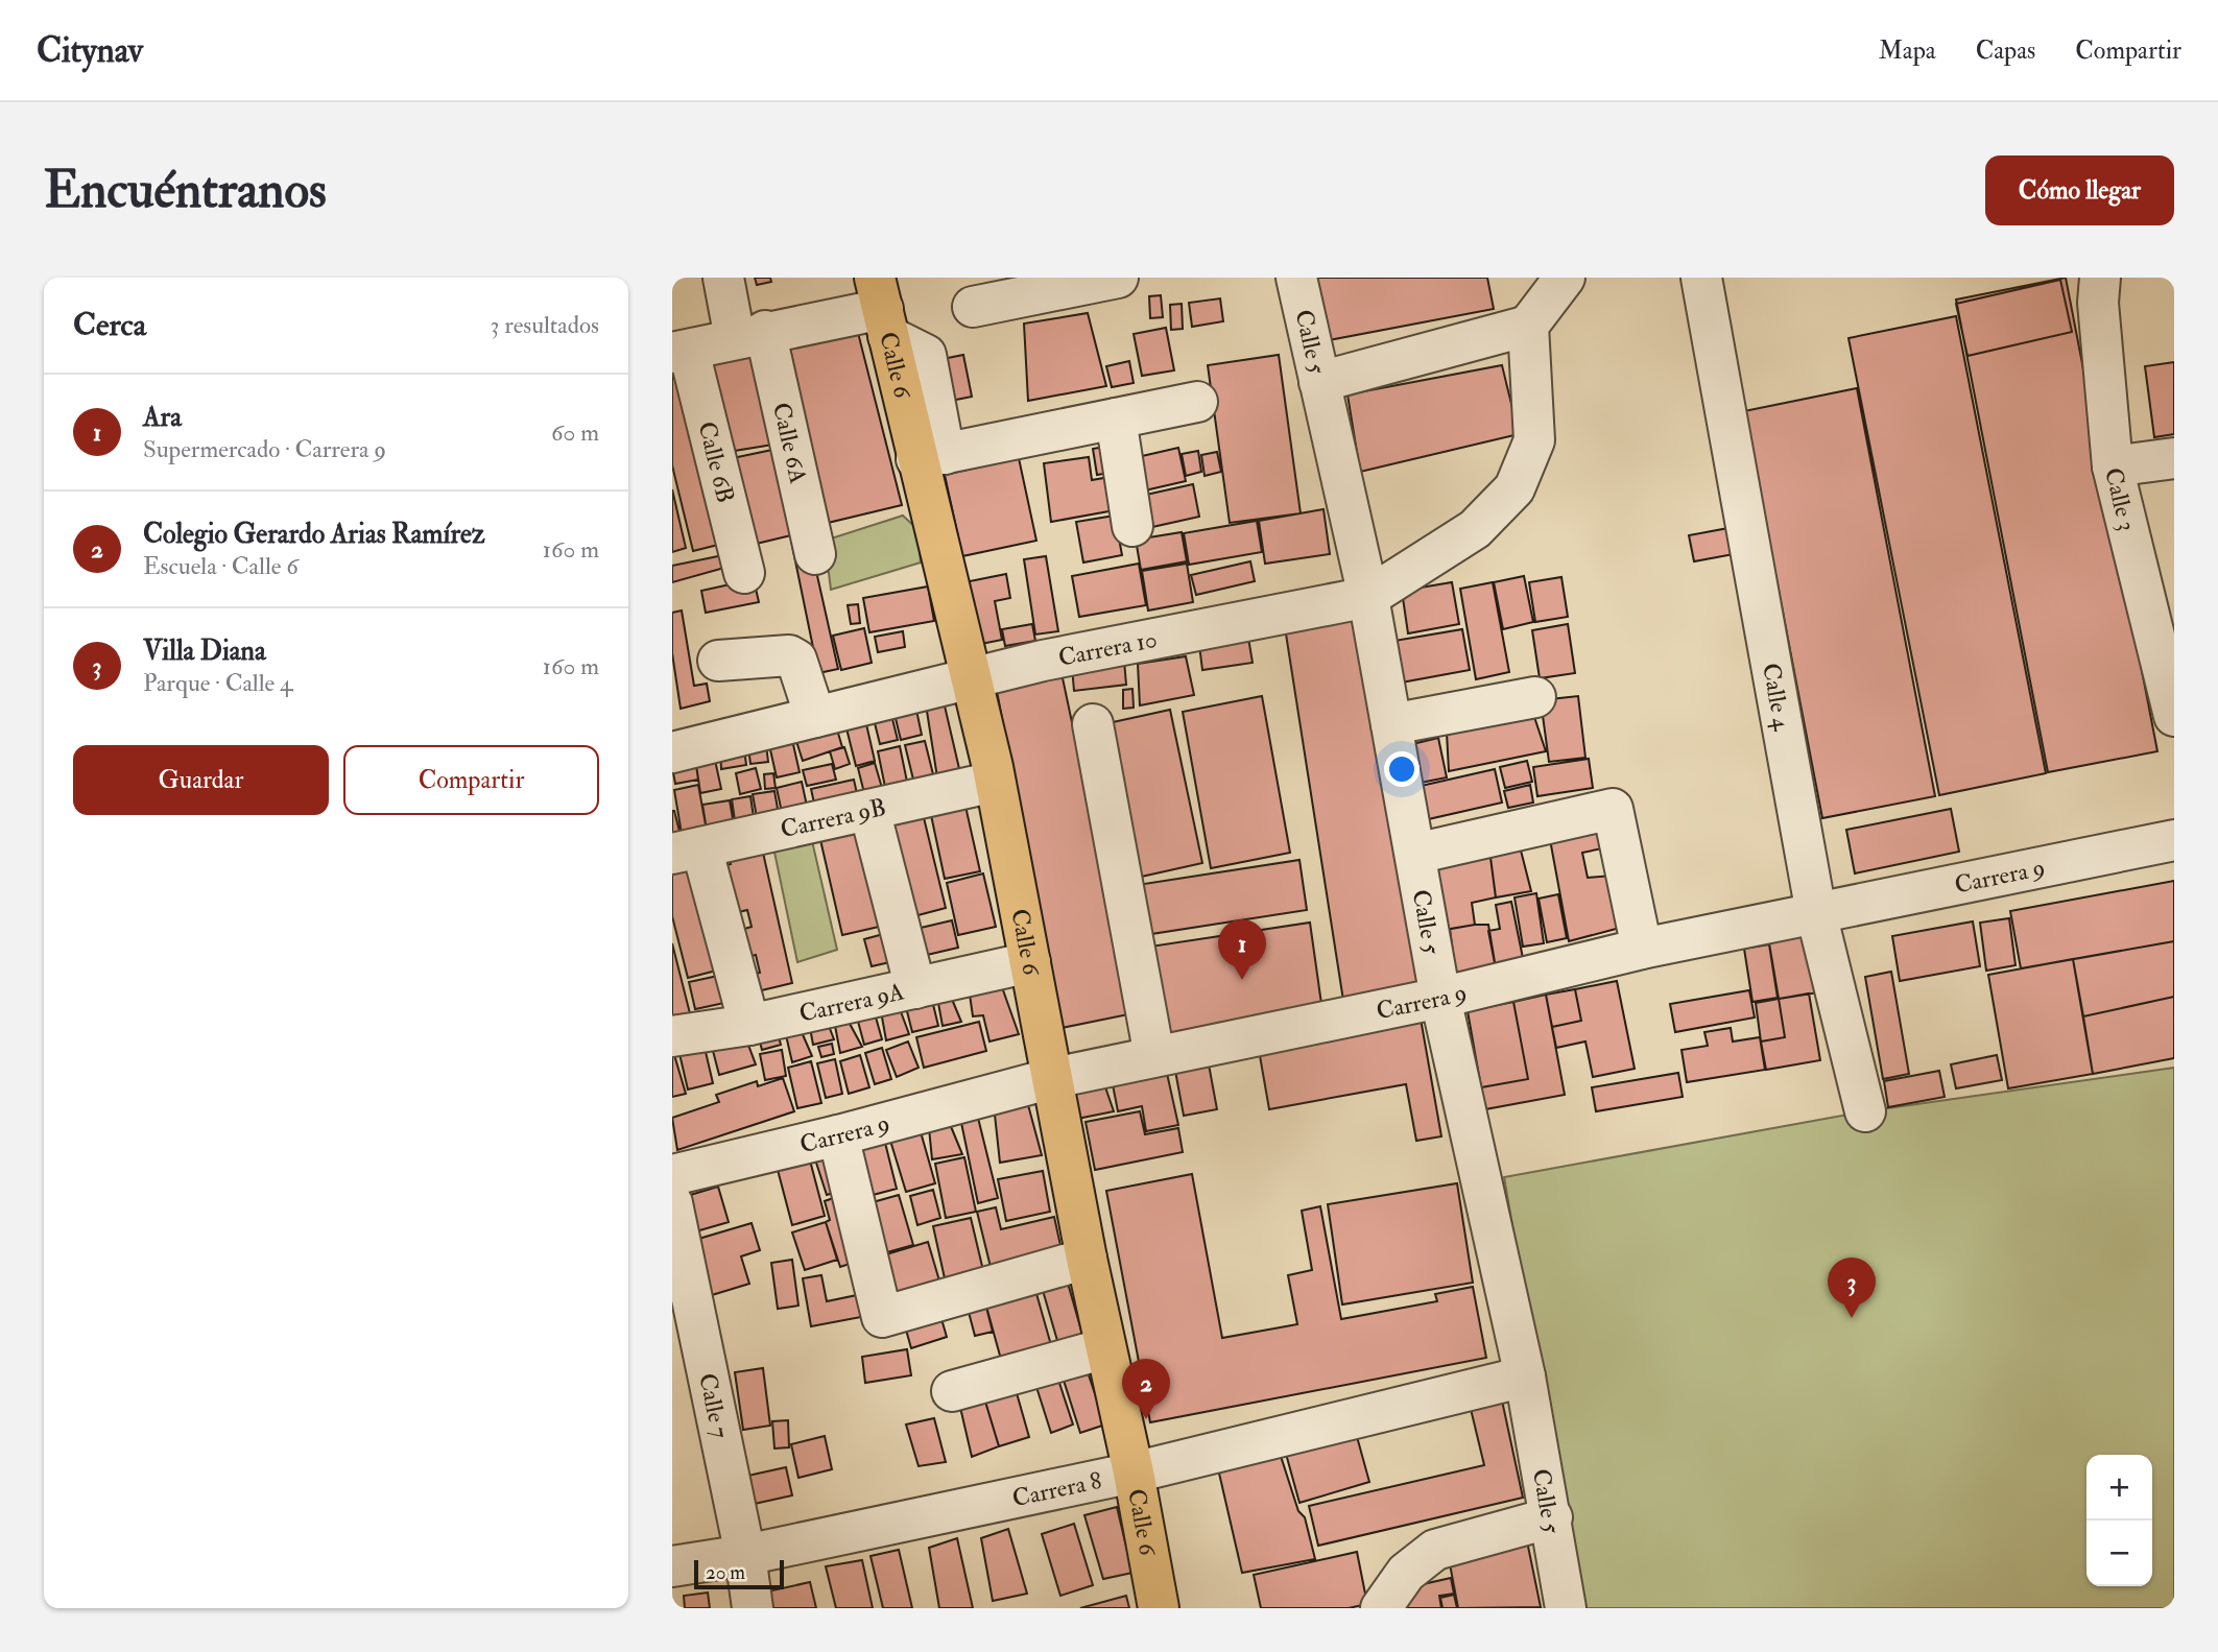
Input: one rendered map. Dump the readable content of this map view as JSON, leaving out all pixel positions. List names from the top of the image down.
{
  "streets": {
    "main road": ["Calle 6"],
    "street": [
      "Calle 5",
      "Calle 6A",
      "Calle 6B",
      "Calle 3",
      "Carrera 10",
      "Calle 4",
      "Carrera 9B",
      "Carrera 9",
      "Carrera 9A",
      "Calle 7",
      "Carrera 8"
    ]
  },
  "crossings": [
    ["Calle 5", "Carrera 10"],
    ["Calle 5", "Carrera 9"],
    ["Calle 5", "Carrera 8"],
    ["Calle 6", "Carrera 10"],
    ["Calle 6", "Carrera 9B"],
    ["Calle 6", "Carrera 9"],
    ["Calle 6", "Carrera 9A"],
    ["Calle 6", "Carrera 8"],
    ["Calle 4", "Carrera 9"],
    ["Calle 7", "Carrera 8"]
  ],
  "scale_bar": "20 m",
  "page": {
    "header": "Citynav",
    "nav": ["Mapa", "Capas", "Compartir"],
    "buttons": [
      "Cómo llegar",
      ["Guardar", "Compartir"]
    ],
    "title": "Encuéntranos",
    "heading": ["Cerca", "3 resultados"],
    "list": [
      {
        "mark": "1",
        "name": "Ara",
        "note": "Supermercado · Carrera 9",
        "value": "60 m"
      },
      {
        "mark": "2",
        "name": "Colegio Gerardo Arias Ramírez",
        "note": "Escuela · Calle 6",
        "value": "160 m"
      },
      {
        "mark": "3",
        "name": "Villa Diana",
        "note": "Parque · Calle 4",
        "value": "160 m"
      }
    ],
    "pins": ["1", "3", "2"],
    "map_buttons": ["+", "−"],
    "scale": "20 m"
  }
}
